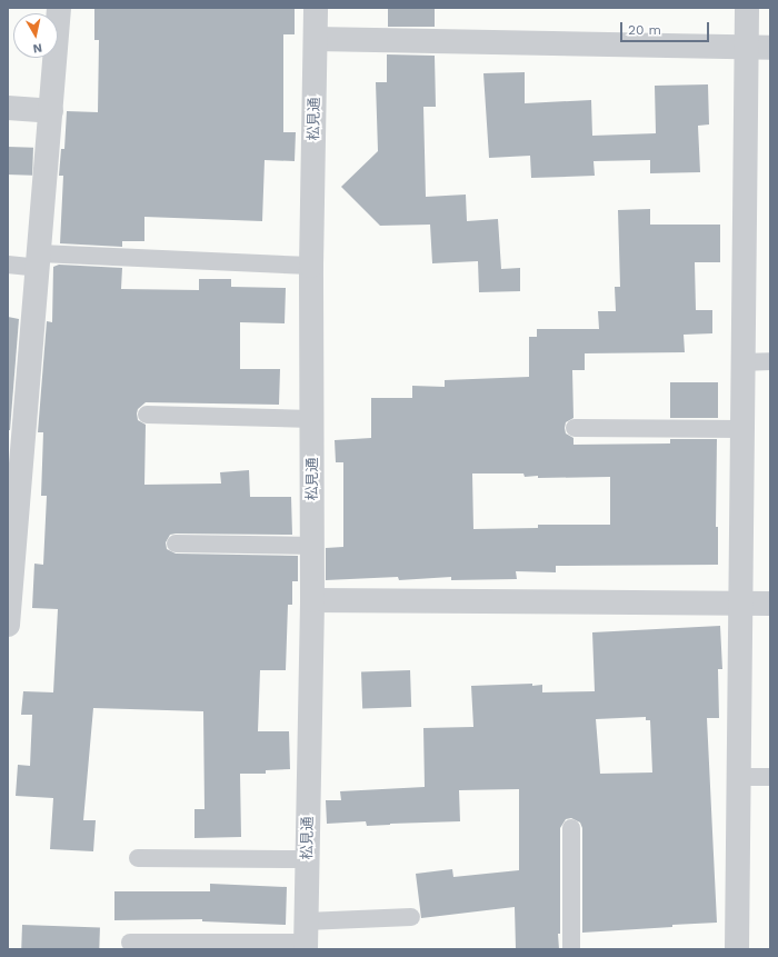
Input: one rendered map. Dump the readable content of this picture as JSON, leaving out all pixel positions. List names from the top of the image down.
{
  "streets": {
    "street": ["松見通"]
  },
  "scale_bar": "20 m",
  "north": "bottom"
}
